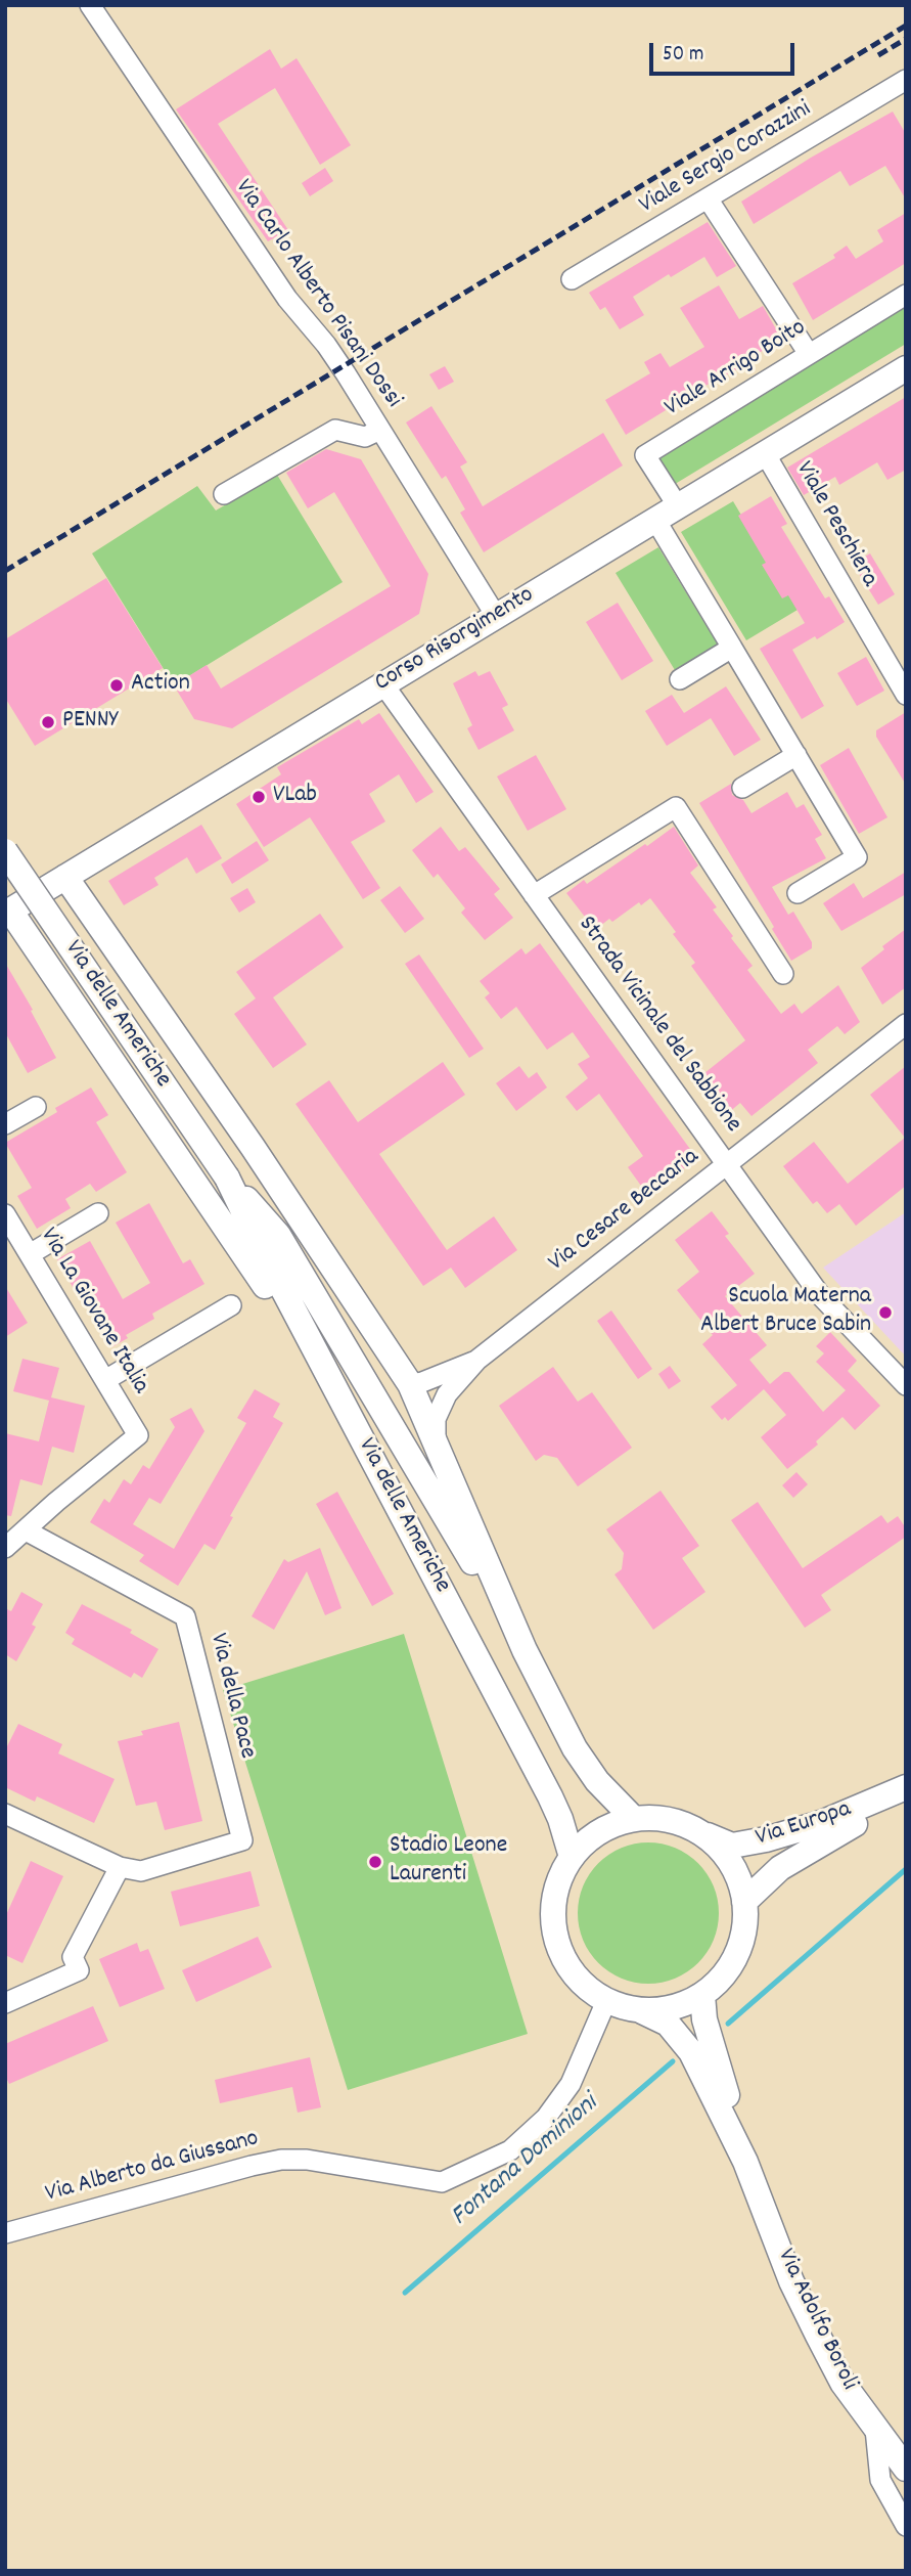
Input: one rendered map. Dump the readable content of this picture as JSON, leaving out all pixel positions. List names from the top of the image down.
{
  "streets": {
    "main road": [
      "Corso Risorgimento",
      "Via delle Americhe",
      "Via Europa",
      "Via Adolfo Boroli"
    ],
    "street": [
      "Viale Sergio Corazzini",
      "Via Carlo Alberto Pisani Dossi",
      "Viale Arrigo Boito",
      "Viale Peschiera",
      "Strada Vicinale del Sabbione",
      "Via Cesare Beccaria",
      "Via La Giovane Italia",
      "Via della Pace",
      "Via Alberto da Giussano"
    ]
  },
  "crossings": [
    ["Via Carlo Alberto Pisani Dossi", "Corso Risorgimento"],
    ["Viale Arrigo Boito", "Corso Risorgimento"],
    ["Viale Peschiera", "Corso Risorgimento"],
    ["Corso Risorgimento", "Strada Vicinale del Sabbione"],
    ["Via delle Americhe", "Via Europa"],
    ["Via delle Americhe", "Via Alberto da Giussano"],
    ["Via delle Americhe", "Via Adolfo Boroli"],
    ["Strada Vicinale del Sabbione", "Via Cesare Beccaria"],
    ["Via La Giovane Italia", "Via della Pace"],
    ["Via Europa", "Via Alberto da Giussano"],
    ["Via Europa", "Via Adolfo Boroli"],
    ["Via Alberto da Giussano", "Via Adolfo Boroli"]
  ],
  "water": ["Fontana Dominioni"],
  "places": [
    "Action",
    "PENNY",
    "VLab",
    "Scuola Materna Albert Bruce Sabin",
    "Stadio Leone Laurenti"
  ],
  "scale_bar": "50 m"
}
